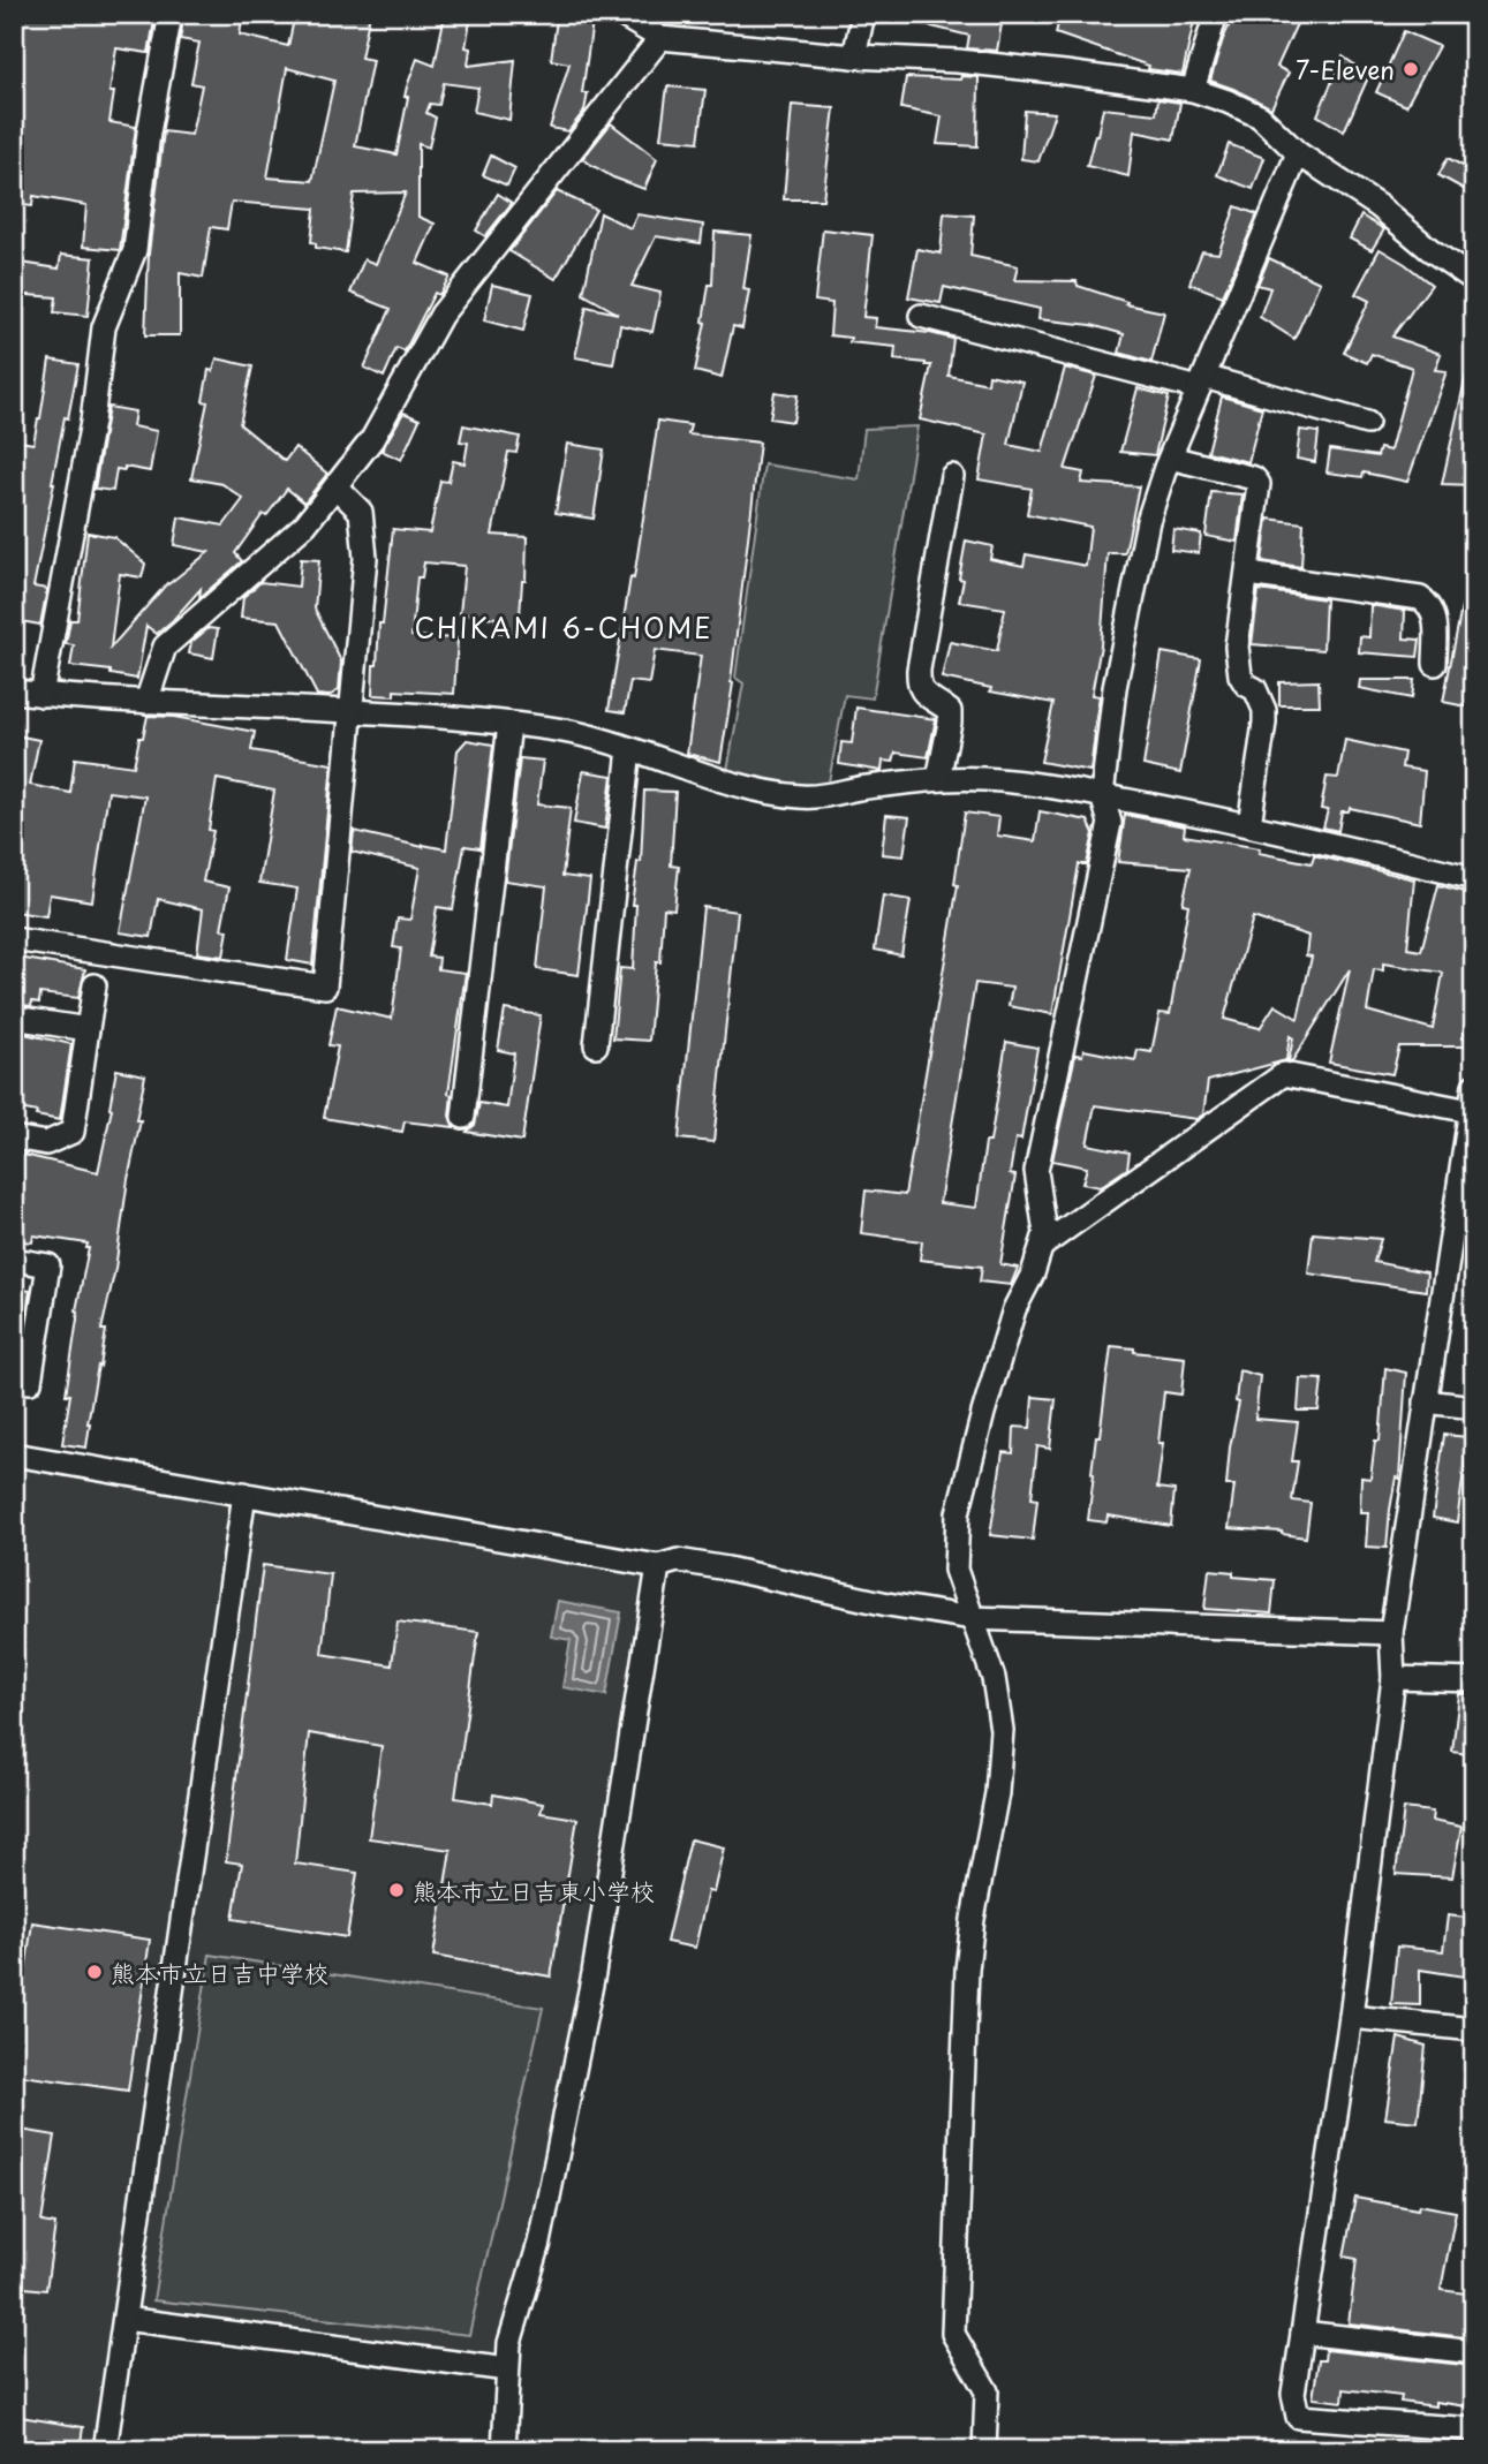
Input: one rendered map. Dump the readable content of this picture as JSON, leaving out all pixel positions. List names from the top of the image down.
{
  "districts": ["CHIKAMI 6-CHOME"],
  "places": ["7-Eleven", "熊本市立日吉東小学校", "熊本市立日吉中学校"]
}
